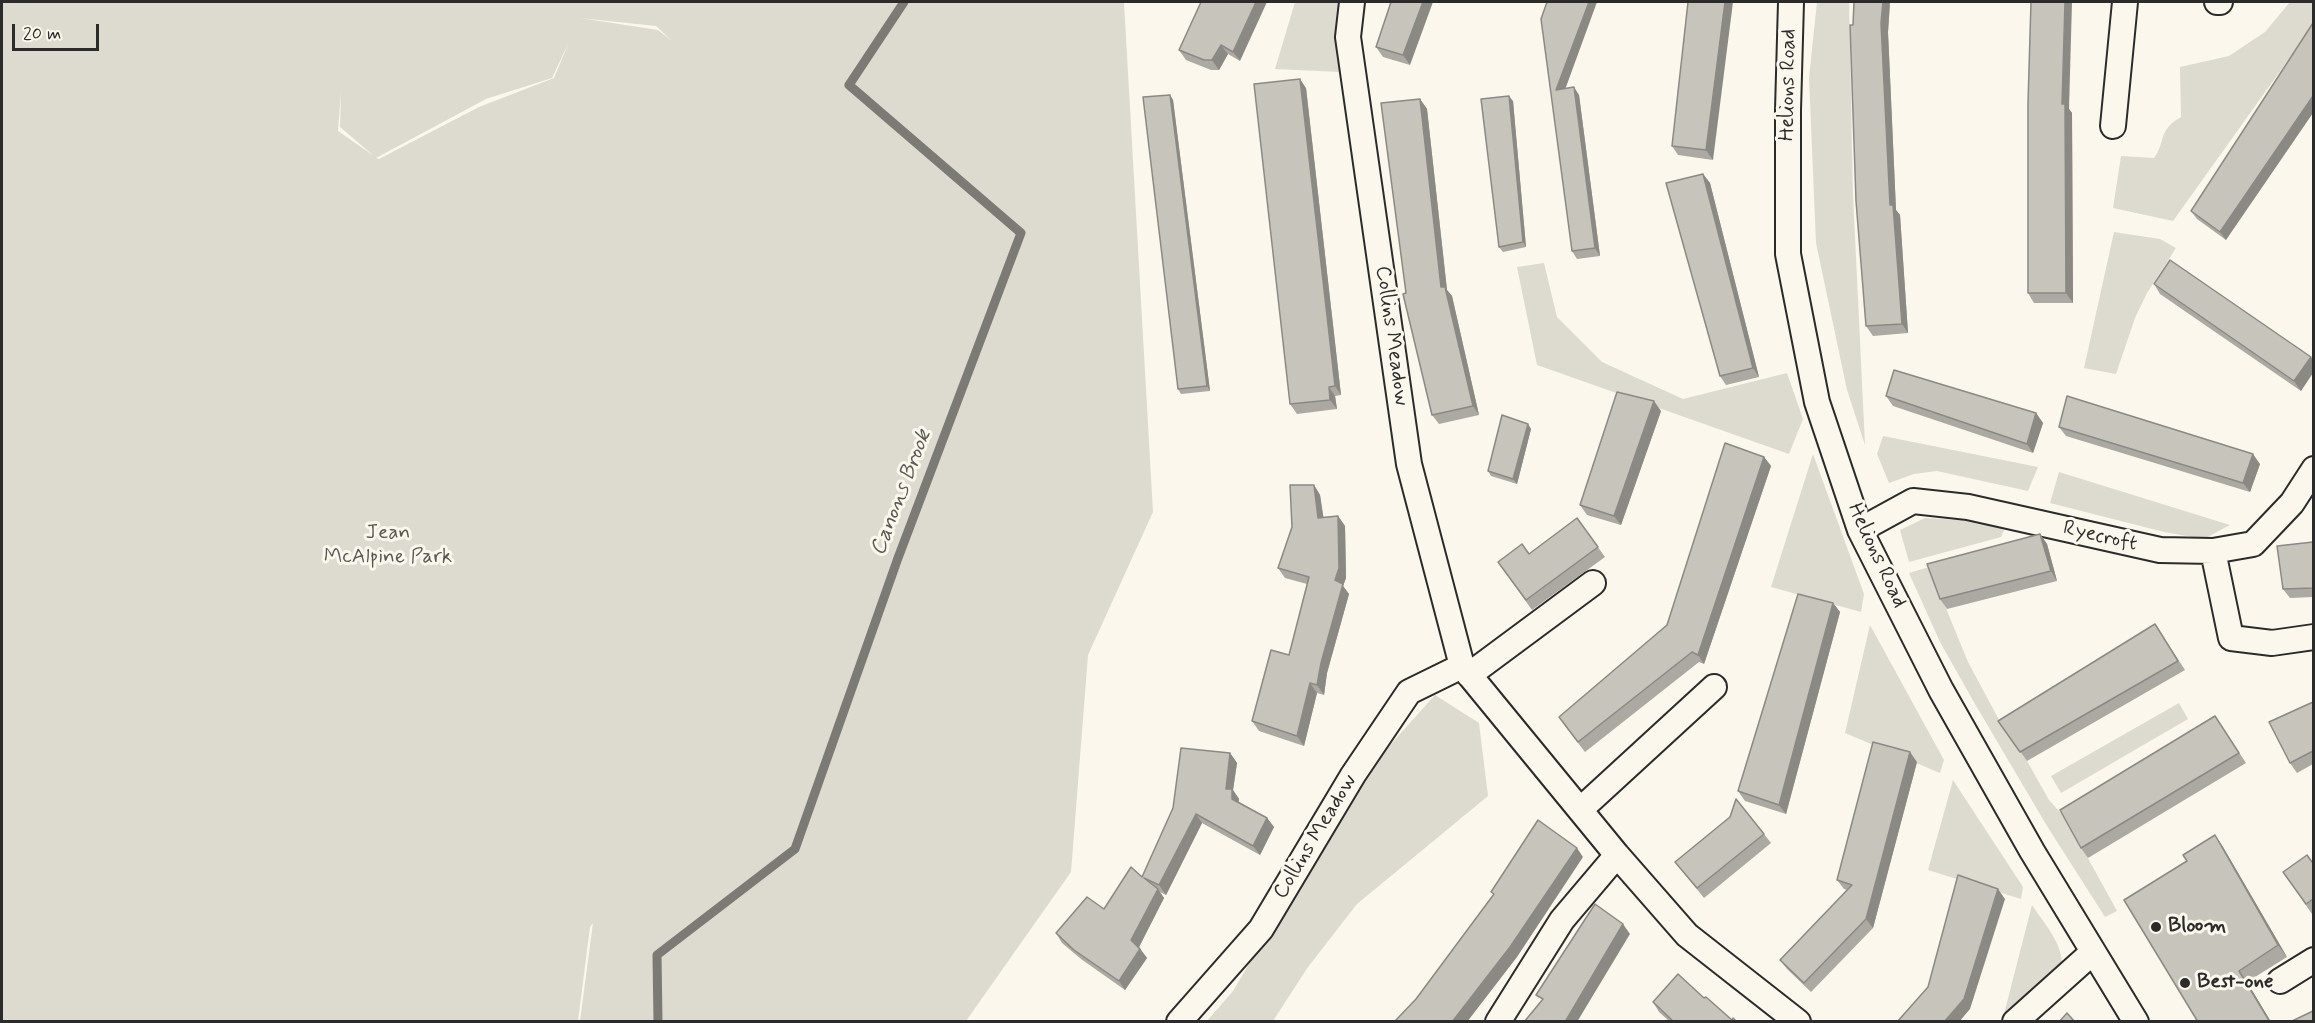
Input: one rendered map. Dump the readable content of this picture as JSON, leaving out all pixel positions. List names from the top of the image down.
{
  "streets": {
    "street": ["Helions Road", "Collins Meadow", "Ryecroft"]
  },
  "crossings": [
    ["Helions Road", "Ryecroft"]
  ],
  "water": ["Canons Brook"],
  "parks": ["Jean McAlpine Park"],
  "places": ["Bloom", "Best-one"],
  "scale_bar": "20 m"
}
